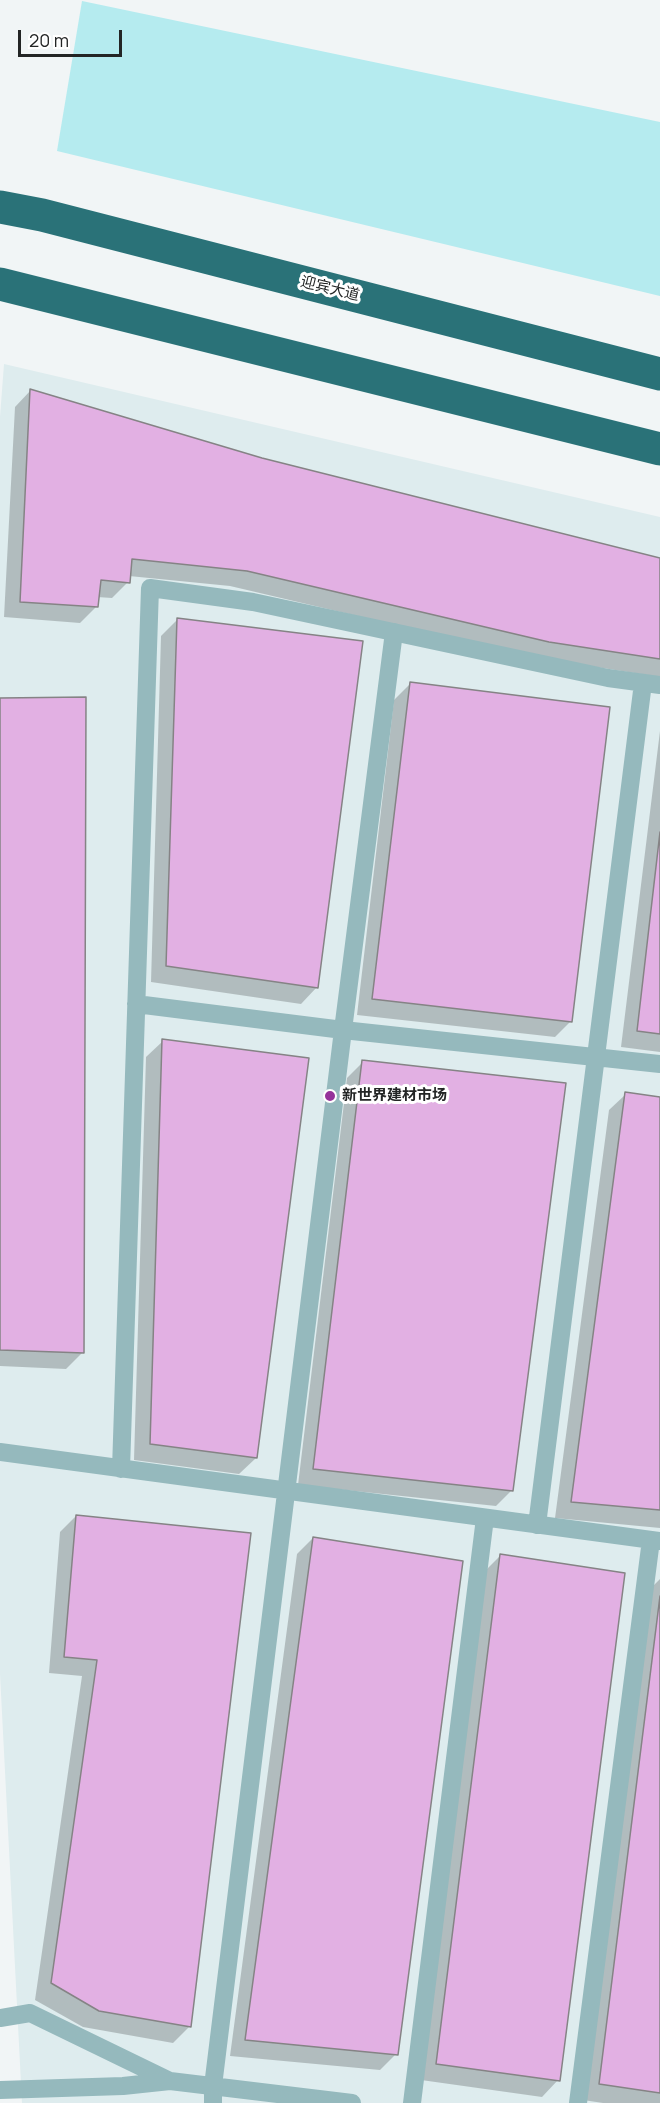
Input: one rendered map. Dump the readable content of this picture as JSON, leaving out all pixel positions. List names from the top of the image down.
{
  "streets": {
    "highway": ["迎宾大道"]
  },
  "places": ["新世界建材市场"],
  "scale_bar": "20 m"
}
